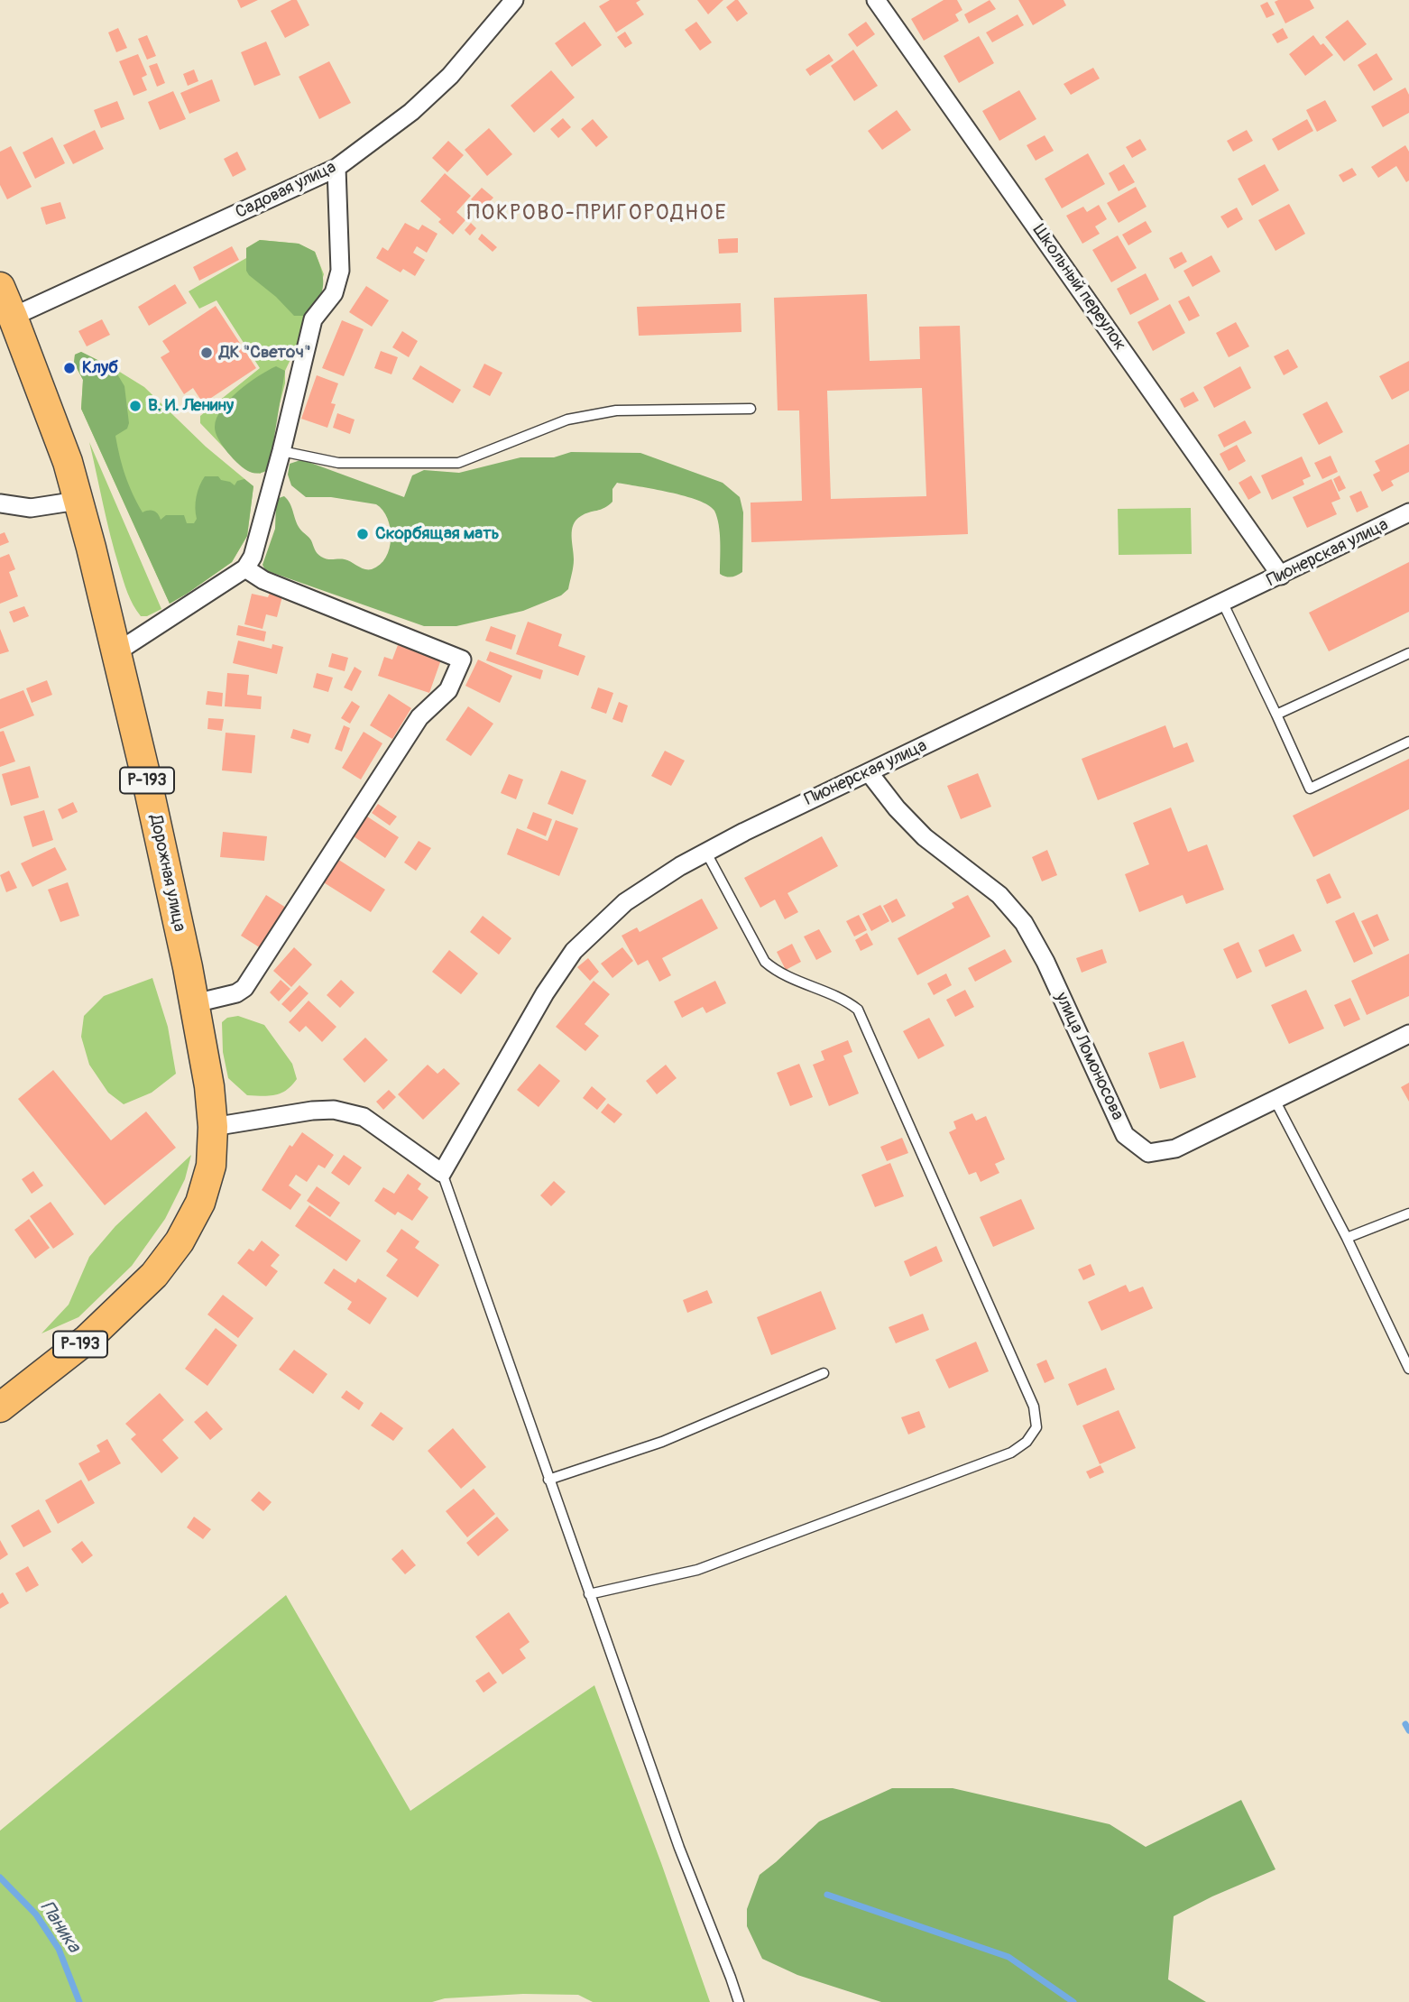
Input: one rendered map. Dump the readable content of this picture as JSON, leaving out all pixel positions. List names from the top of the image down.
{
  "streets": {
    "main road": ["Р-193", "Дорожная улица"],
    "street": [
      "Садовая улица",
      "Школьный переулок",
      "Пионерская улица",
      "улица Ломоносова"
    ]
  },
  "crossings": [
    ["Садовая улица", "Дорожная улица"],
    ["Школьный переулок", "Пионерская улица"],
    ["Пионерская улица", "улица Ломоносова"]
  ],
  "districts": ["ПОКРОВО-ПРИГОРОДНОЕ"],
  "water": ["Паника"],
  "places": [
    "ДК \"Светоч\"",
    "Клуб",
    "В. И. Ленину",
    "Скорбящая мать"
  ]
}
